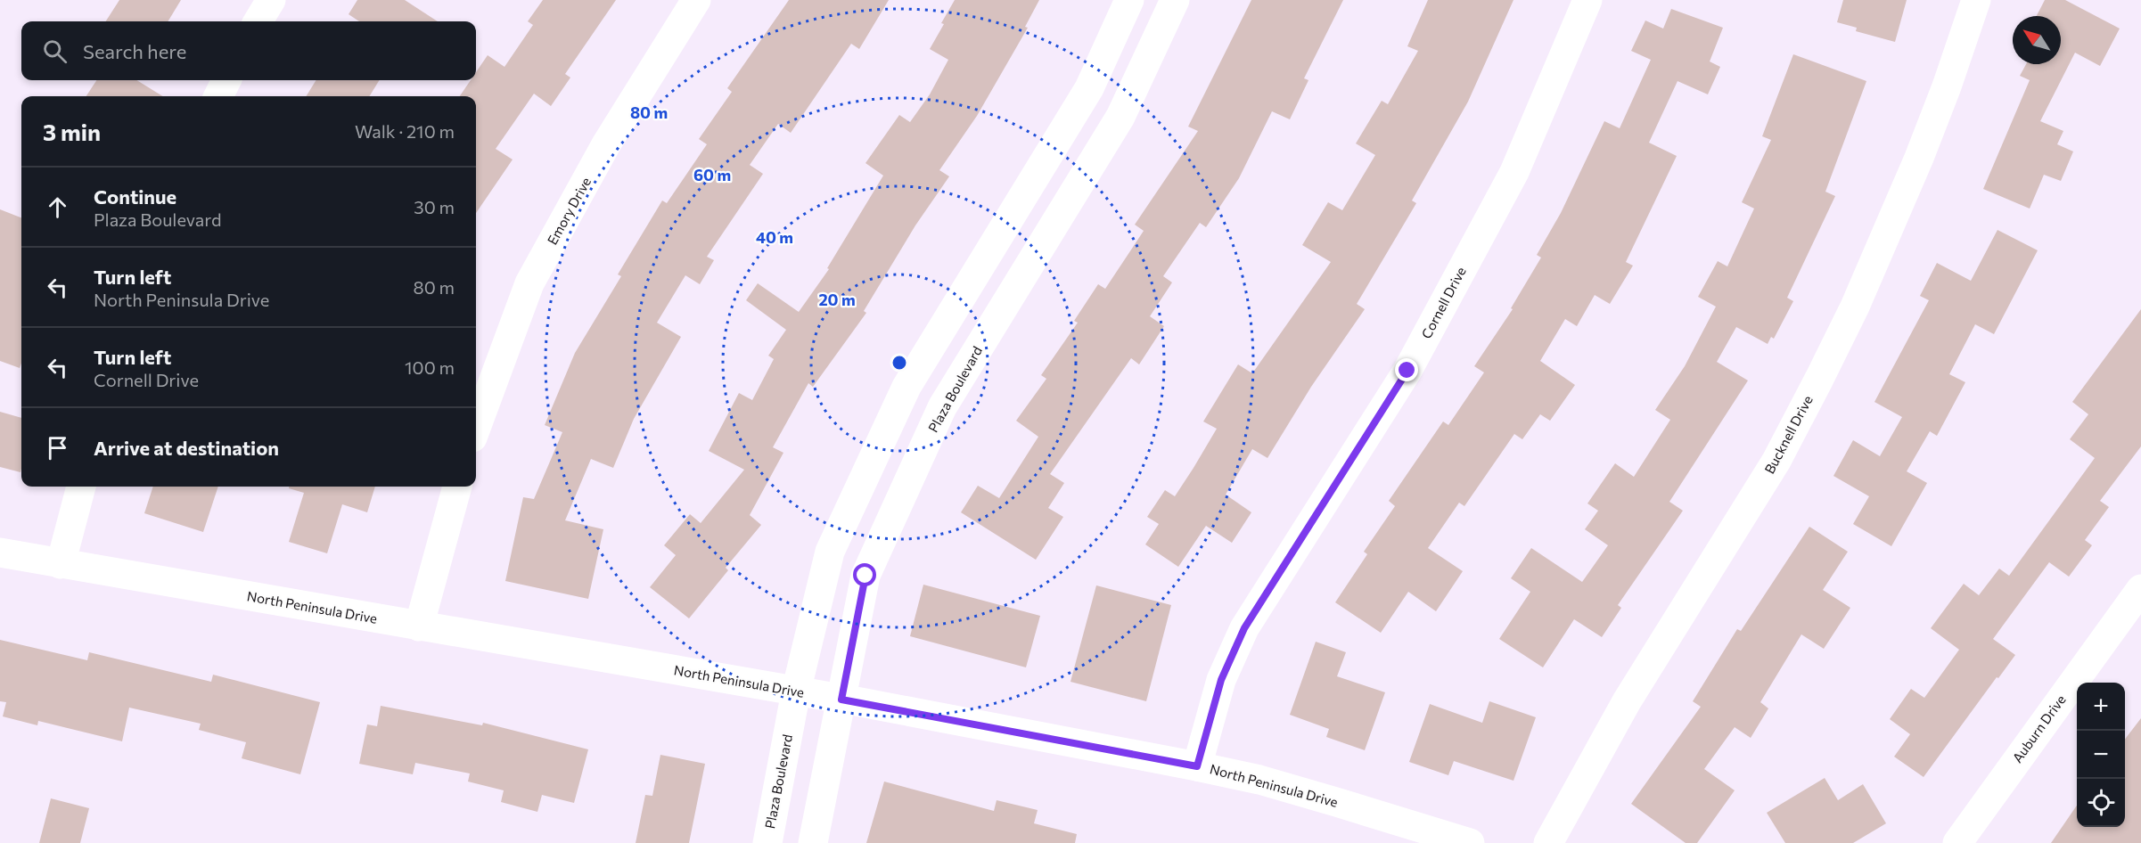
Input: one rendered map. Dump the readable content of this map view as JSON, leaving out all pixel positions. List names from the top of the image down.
{
  "streets": {
    "street": [
      "Emory Drive",
      "Cornell Drive",
      "Plaza Boulevard",
      "Bucknell Drive",
      "North Peninsula Drive",
      "Auburn Drive"
    ]
  },
  "crossings": [
    ["Cornell Drive", "North Peninsula Drive"],
    ["Plaza Boulevard", "North Peninsula Drive"]
  ],
  "north": "top left",
  "page": {
    "search": "Search here",
    "heading": ["3 min", "Walk · 210 m"],
    "list": [
      ["Continue", "Plaza Boulevard", "30 m"],
      ["Turn left", "North Peninsula Drive", "80 m"],
      ["Turn left", "Cornell Drive", "100 m"],
      "Arrive at destination"
    ],
    "map_buttons": ["+", "−"]
  },
  "rings": [
    "80 m",
    "60 m",
    "40 m",
    "20 m"
  ]
}
